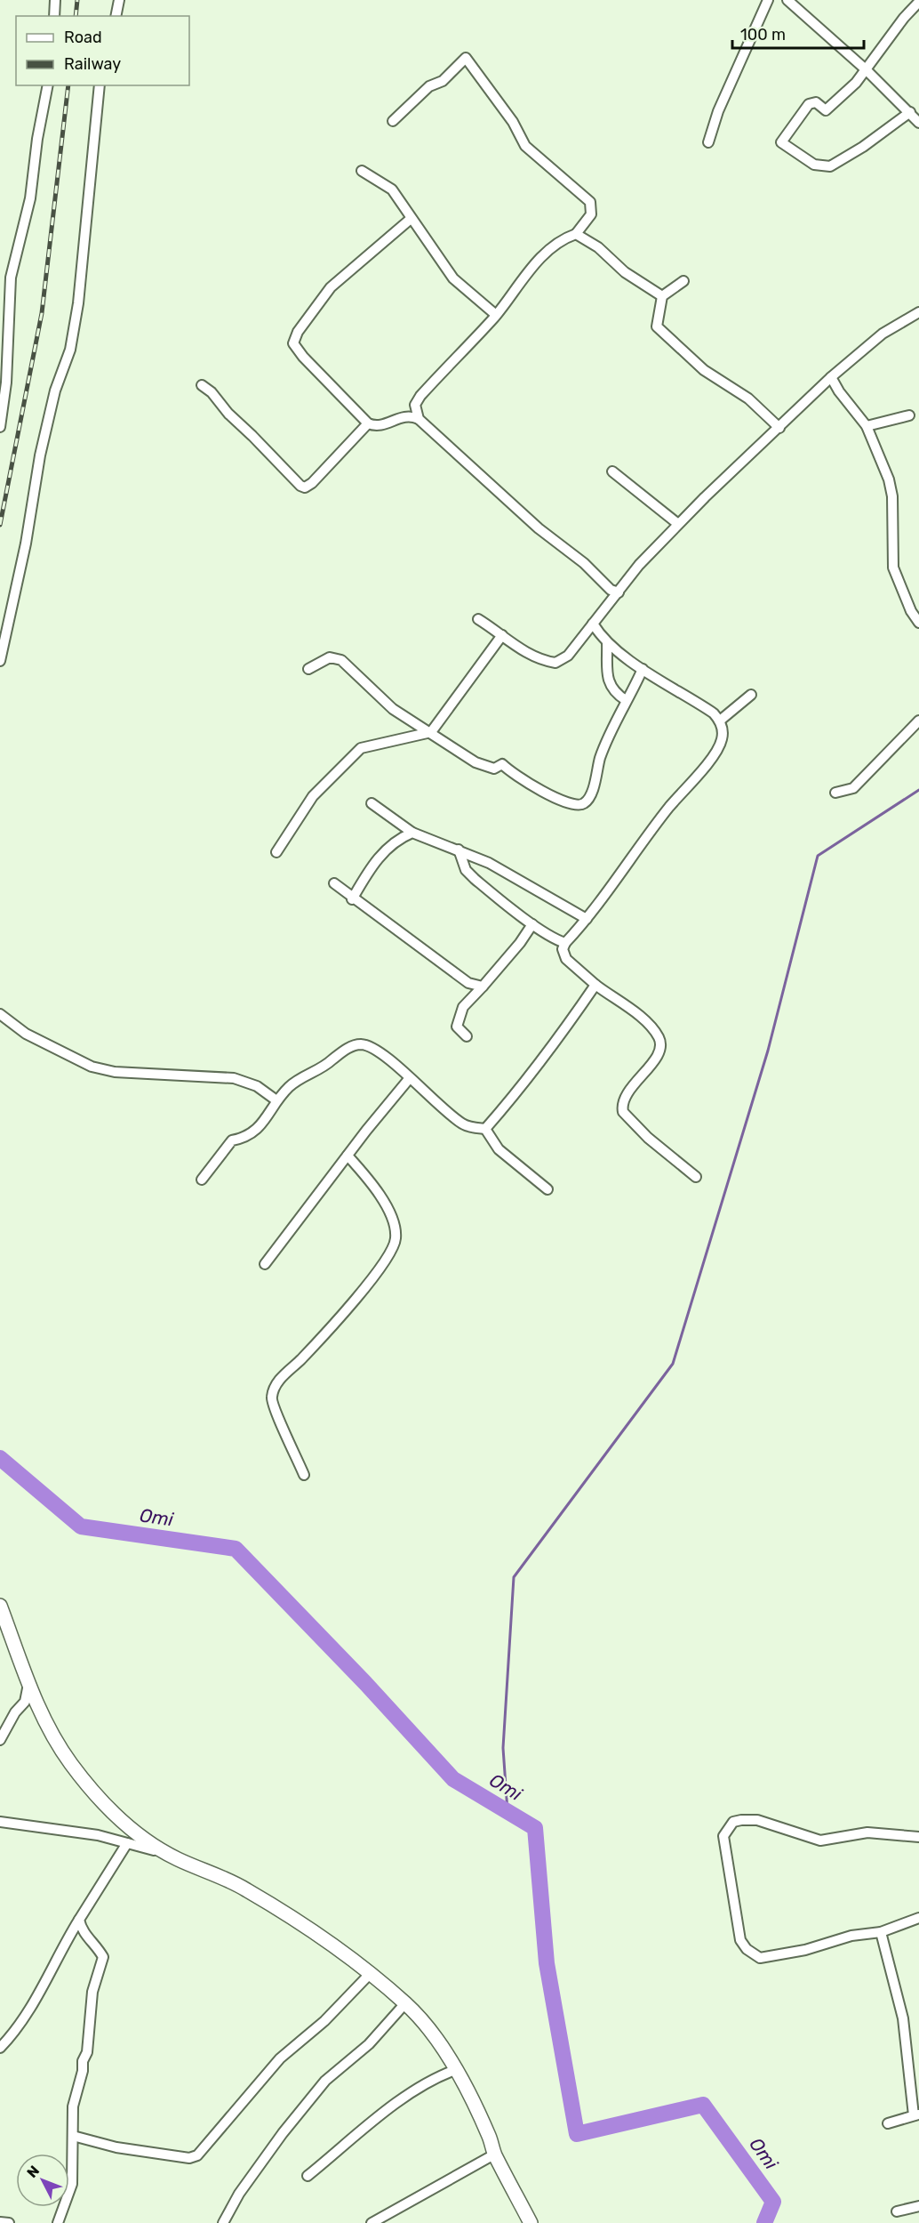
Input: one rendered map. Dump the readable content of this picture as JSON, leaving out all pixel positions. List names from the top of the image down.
{
  "water": ["Omi"],
  "legend": ["Road", "Railway"],
  "scale_bar": "100 m",
  "north": "top left"
}
